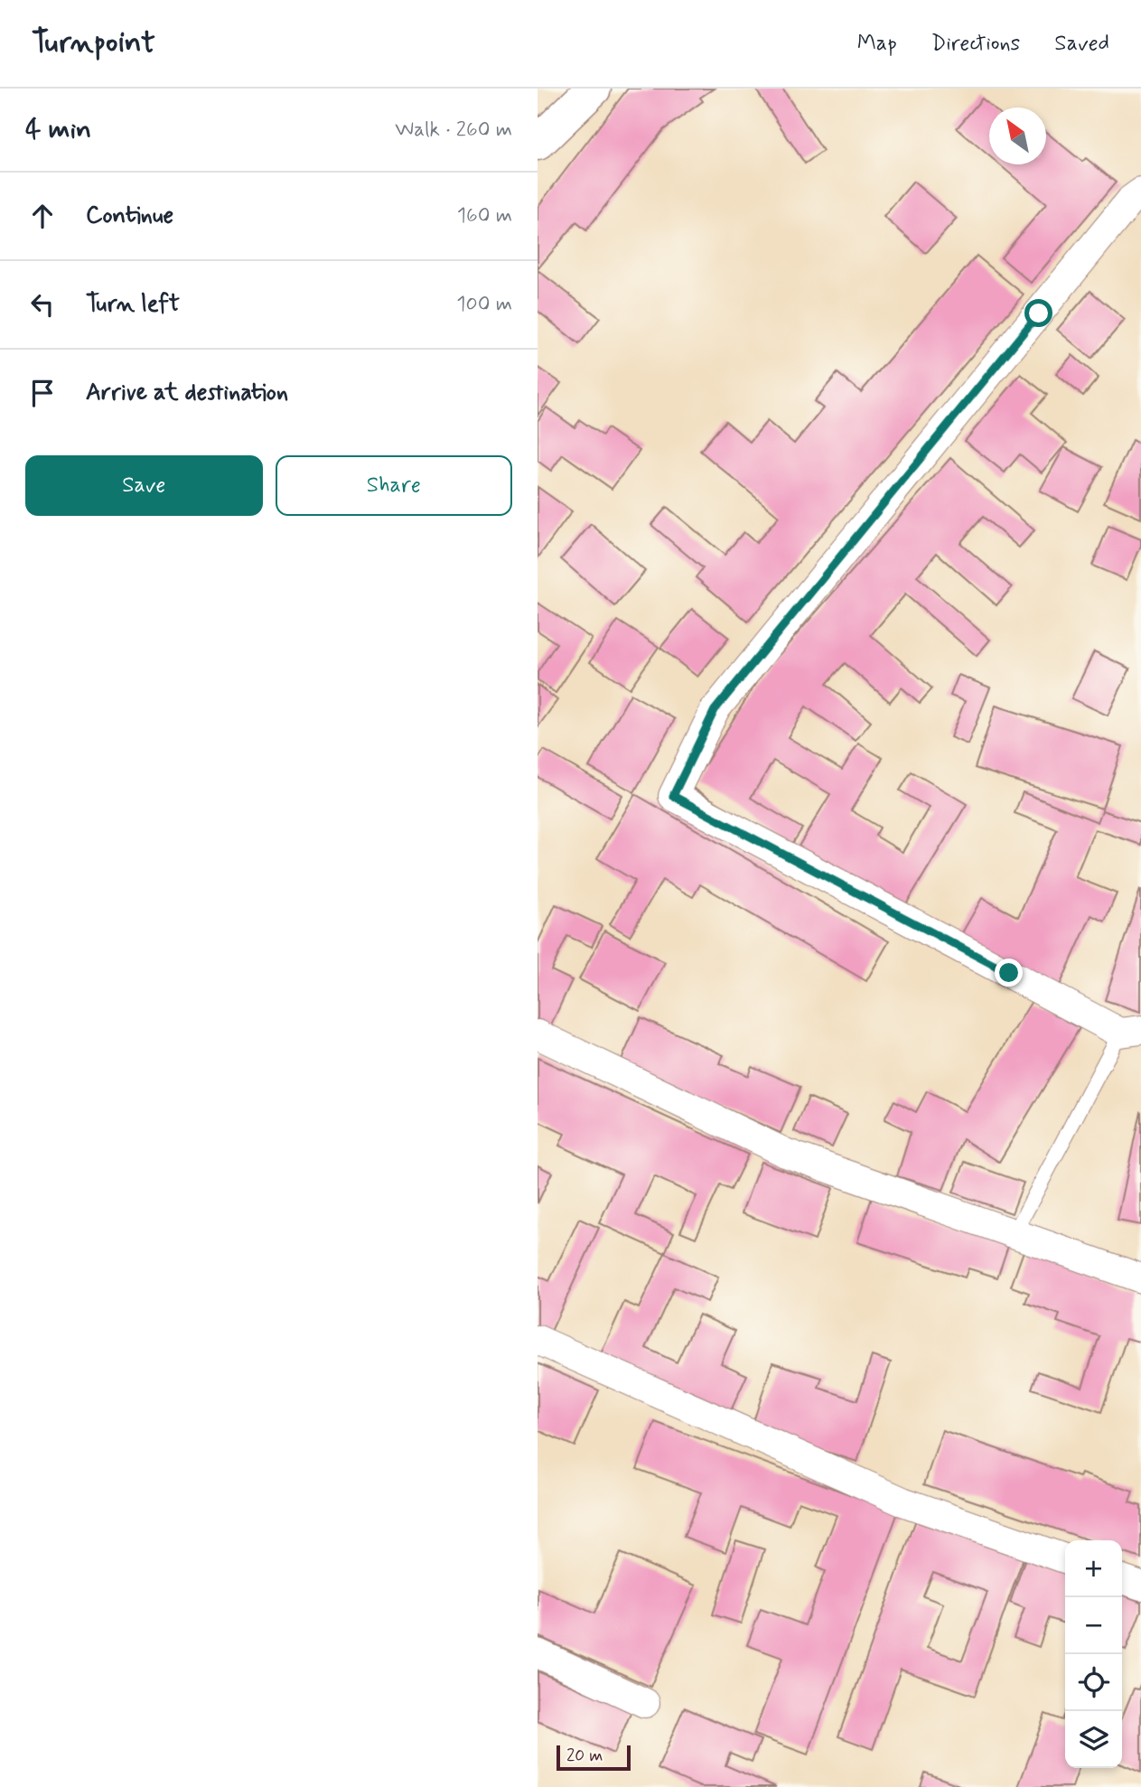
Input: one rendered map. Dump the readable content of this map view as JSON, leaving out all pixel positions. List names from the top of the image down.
{
  "scale_bar": "20 m",
  "north": "top left",
  "page": {
    "header": "Turnpoint",
    "nav": ["Map", "Directions", "Saved"],
    "heading": ["4 min", "Walk · 260 m"],
    "list": [
      ["Continue", "160 m"],
      ["Turn left", "100 m"],
      "Arrive at destination"
    ],
    "buttons": ["Save", "Share"],
    "map_buttons": ["+", "−"],
    "scale": "20 m"
  }
}
